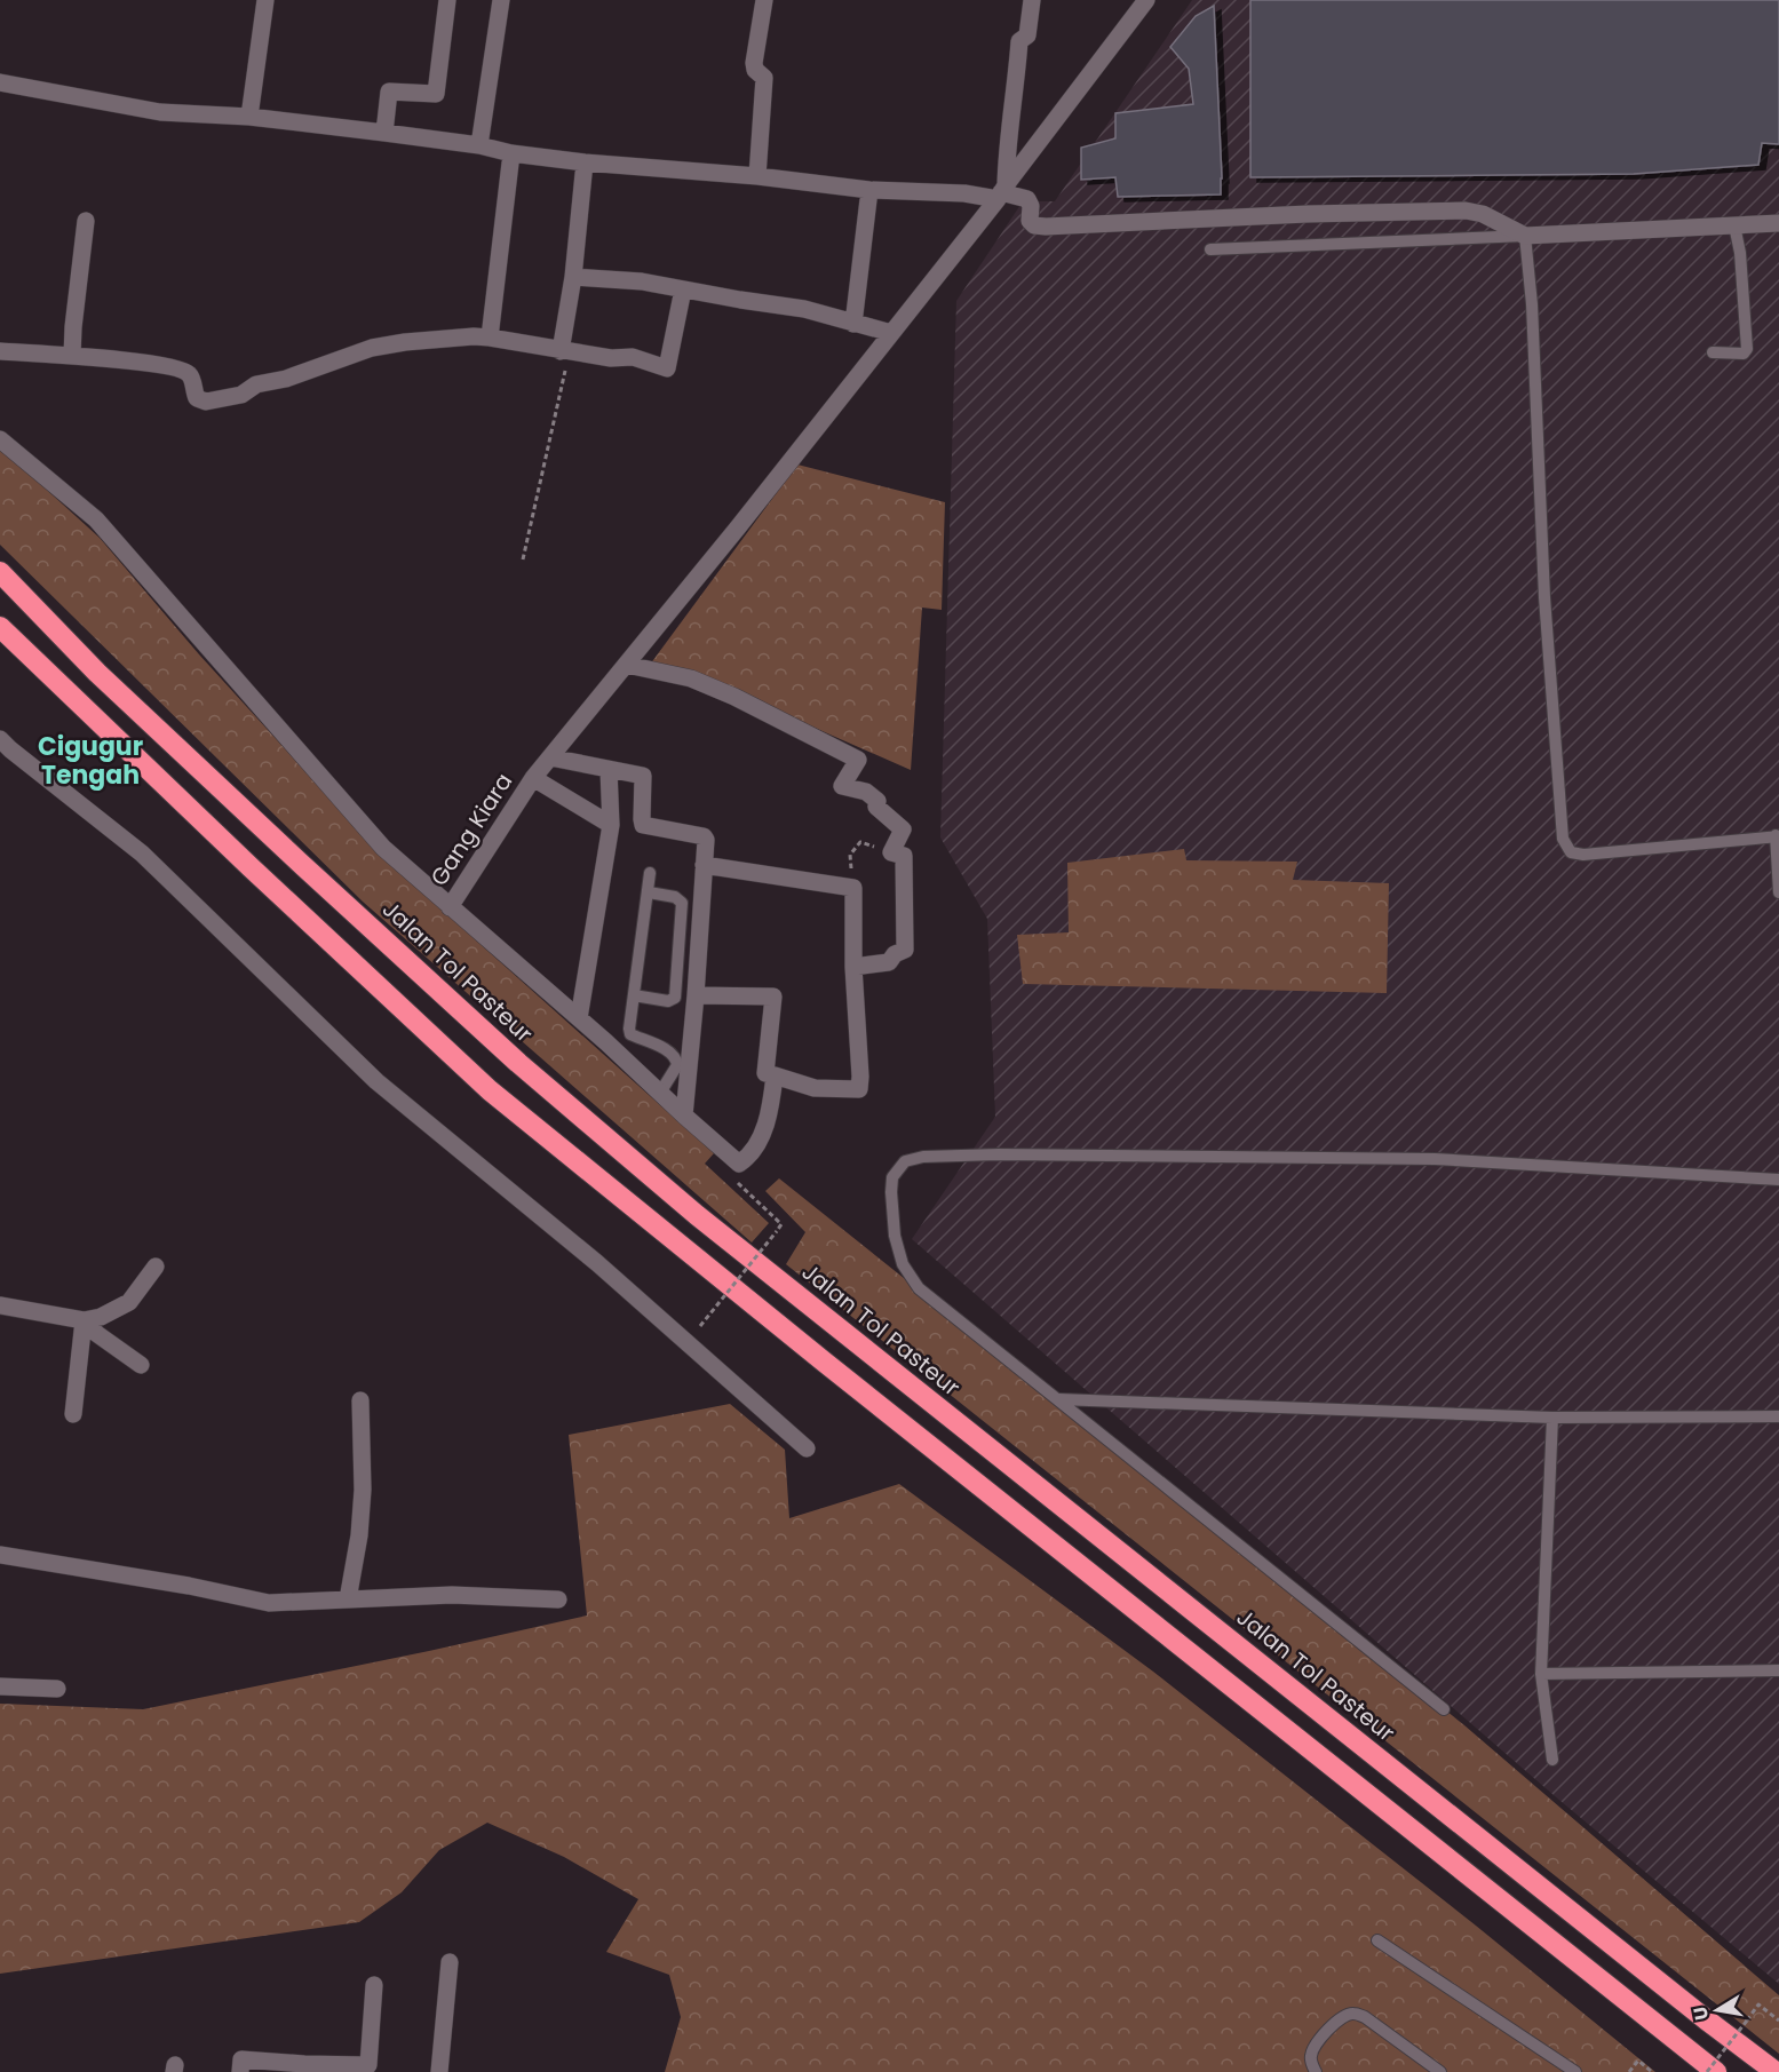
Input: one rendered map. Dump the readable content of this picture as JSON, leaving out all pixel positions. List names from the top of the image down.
{
  "streets": {
    "highway": ["Jalan Tol Pasteur"],
    "street": ["Gang Kiara"]
  },
  "districts": ["Cigugur Tengah"],
  "north": "left"
}
